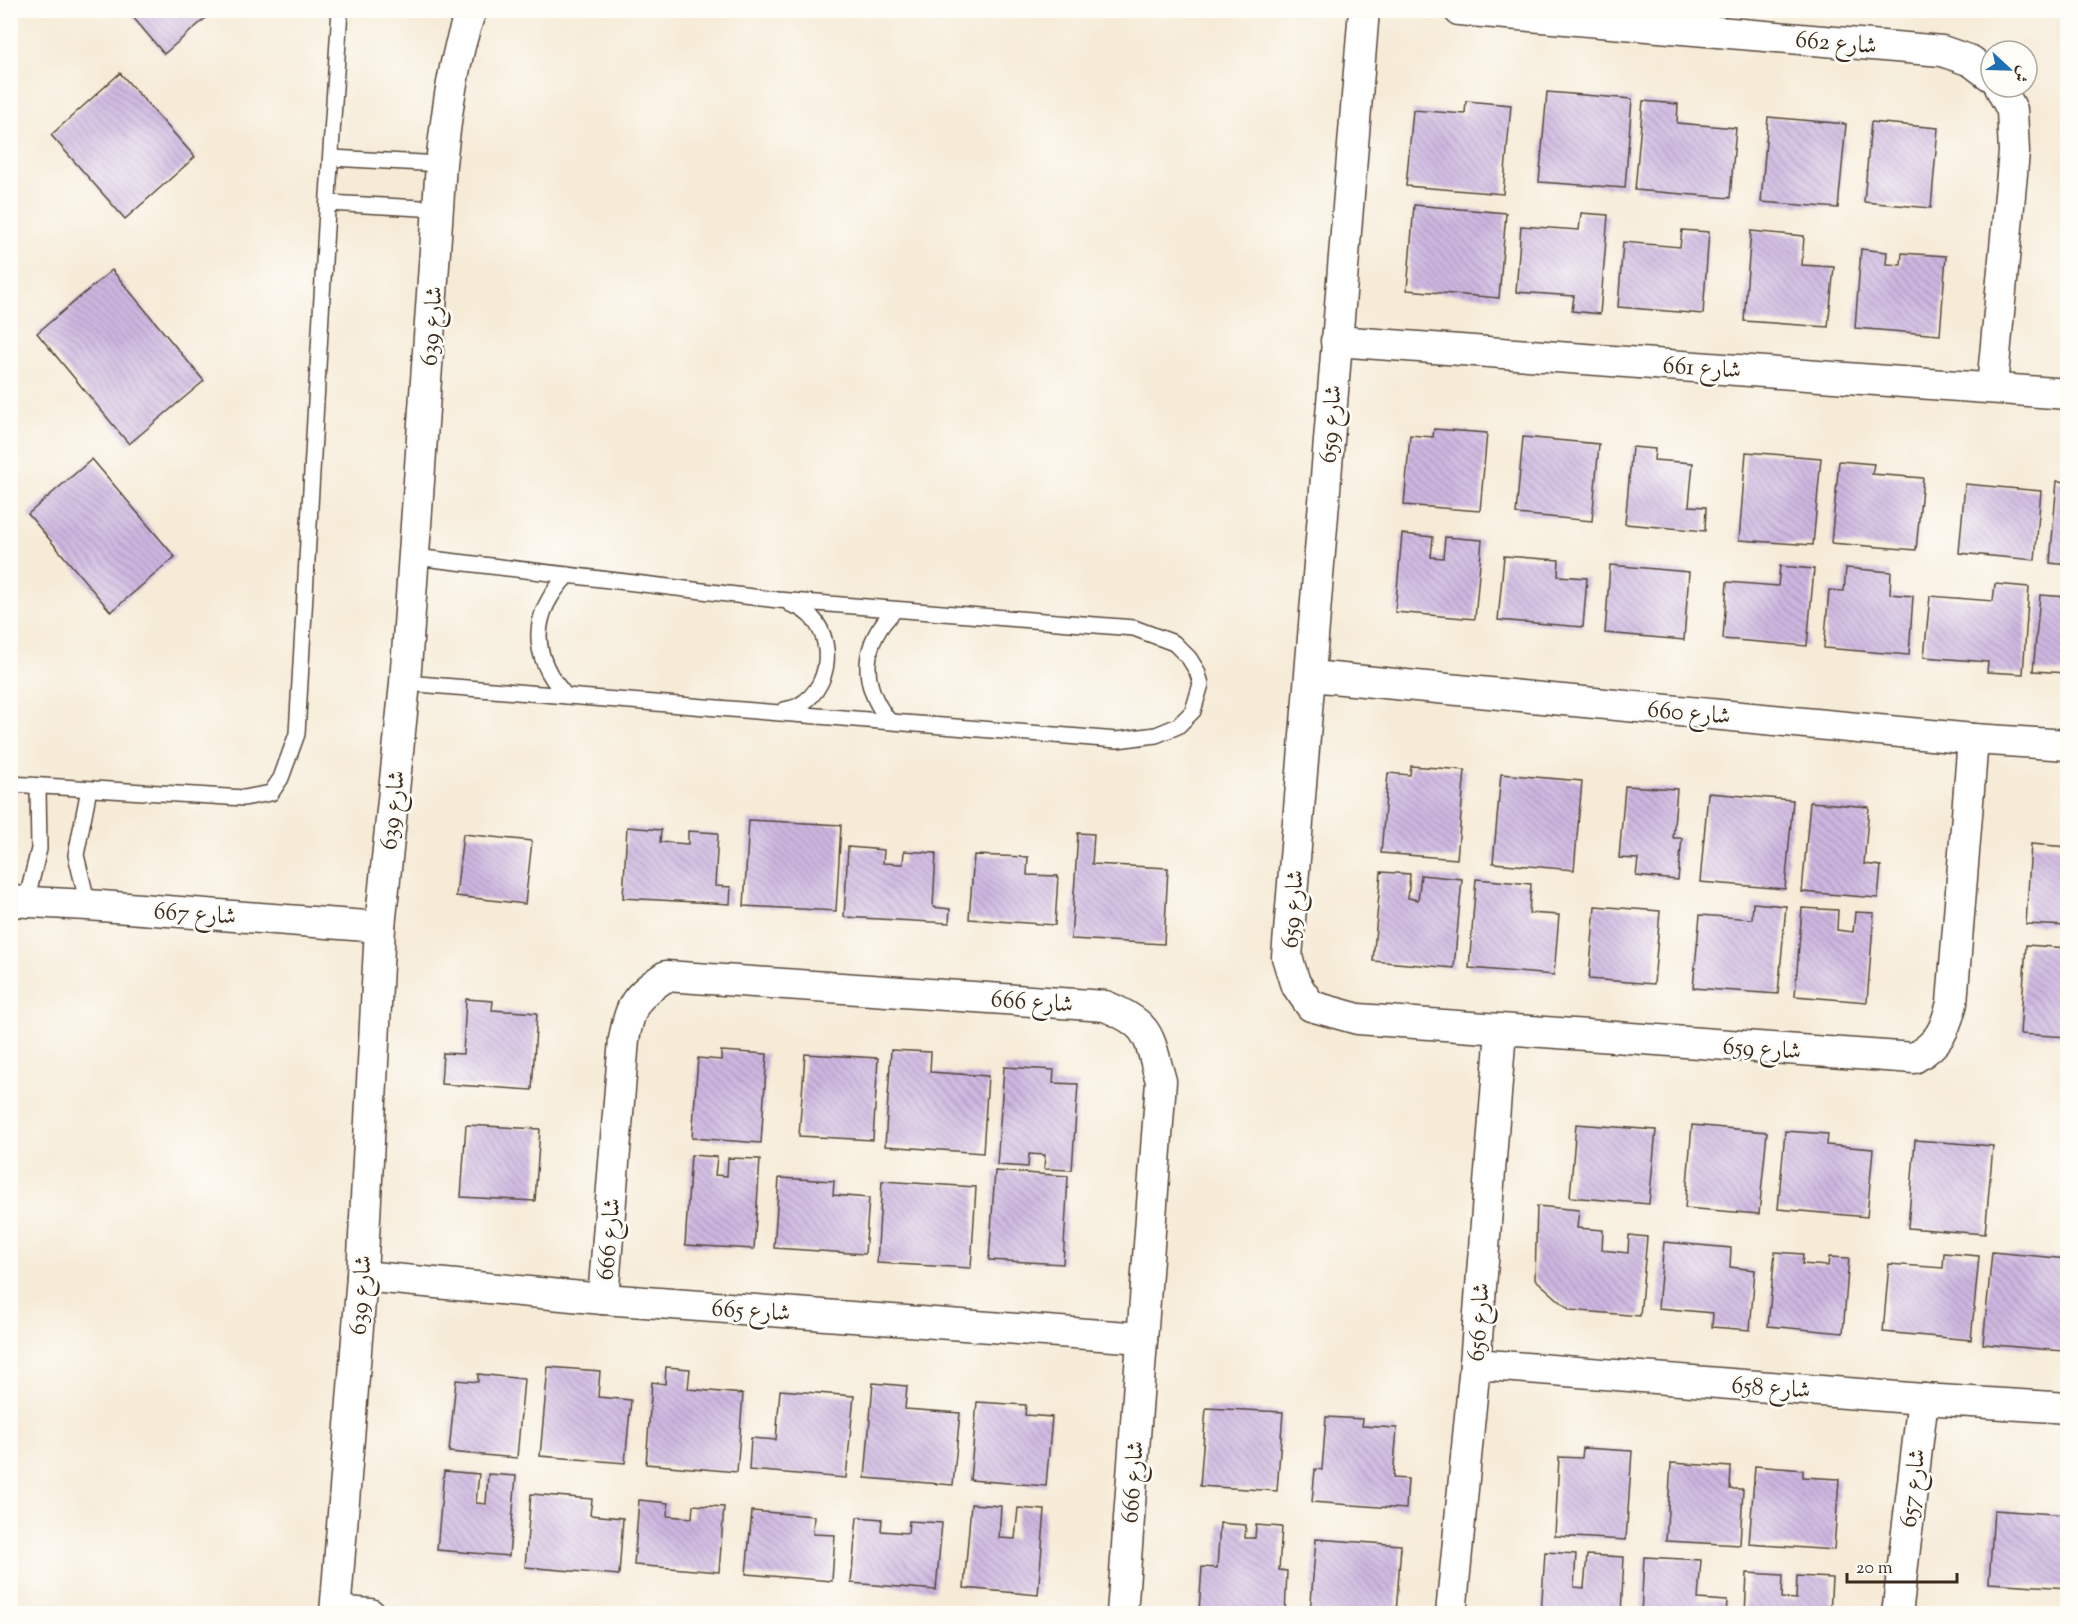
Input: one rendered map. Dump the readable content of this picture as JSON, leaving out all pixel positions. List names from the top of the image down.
{
  "streets": {
    "street": [
      "شارع 662",
      "شارع 639",
      "شارع 661",
      "شارع 659",
      "شارع 660",
      "شارع 667",
      "شارع 666",
      "شارع 665",
      "شارع 656",
      "شارع 658",
      "شارع 657"
    ]
  },
  "crossings": [
    ["شارع 639", "شارع 667"],
    ["شارع 639", "شارع 665"],
    ["شارع 661", "شارع 659"],
    ["شارع 659", "شارع 660"],
    ["شارع 659", "شارع 656"],
    ["شارع 666", "شارع 665"],
    ["شارع 656", "شارع 658"],
    ["شارع 658", "شارع 657"]
  ],
  "scale_bar": "20 m",
  "north": "right"
}
